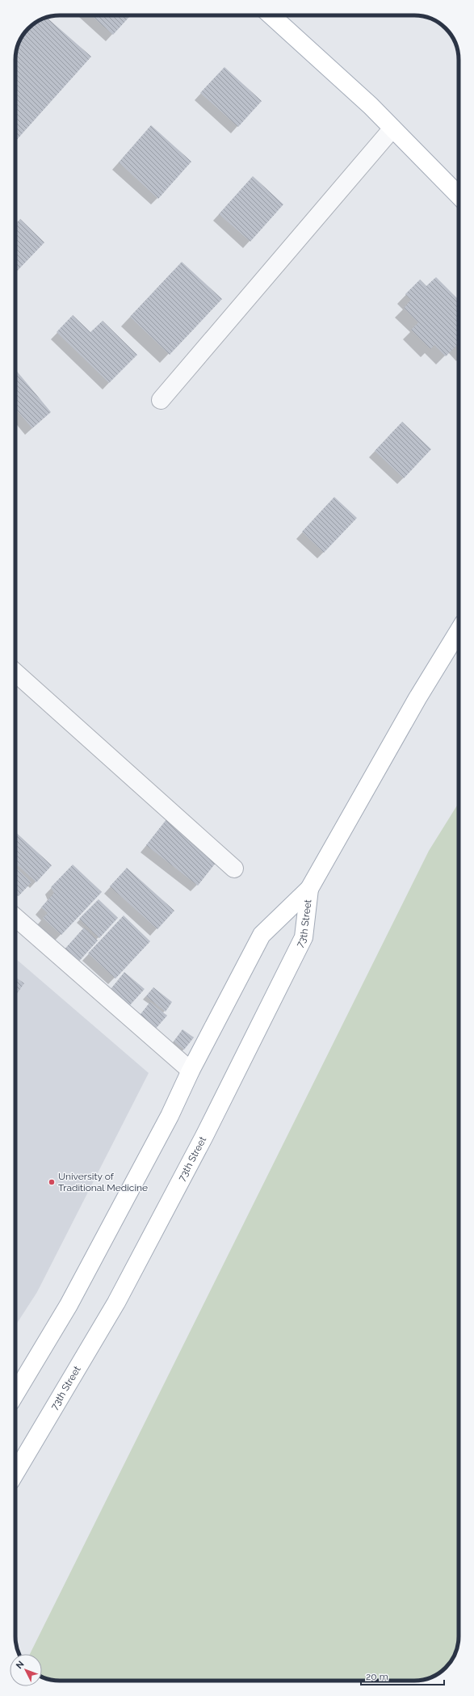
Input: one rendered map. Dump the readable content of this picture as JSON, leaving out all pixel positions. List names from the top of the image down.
{
  "streets": {
    "main road": ["73th Street"]
  },
  "places": ["University of Traditional Medicine"],
  "scale_bar": "20 m",
  "north": "top left"
}
